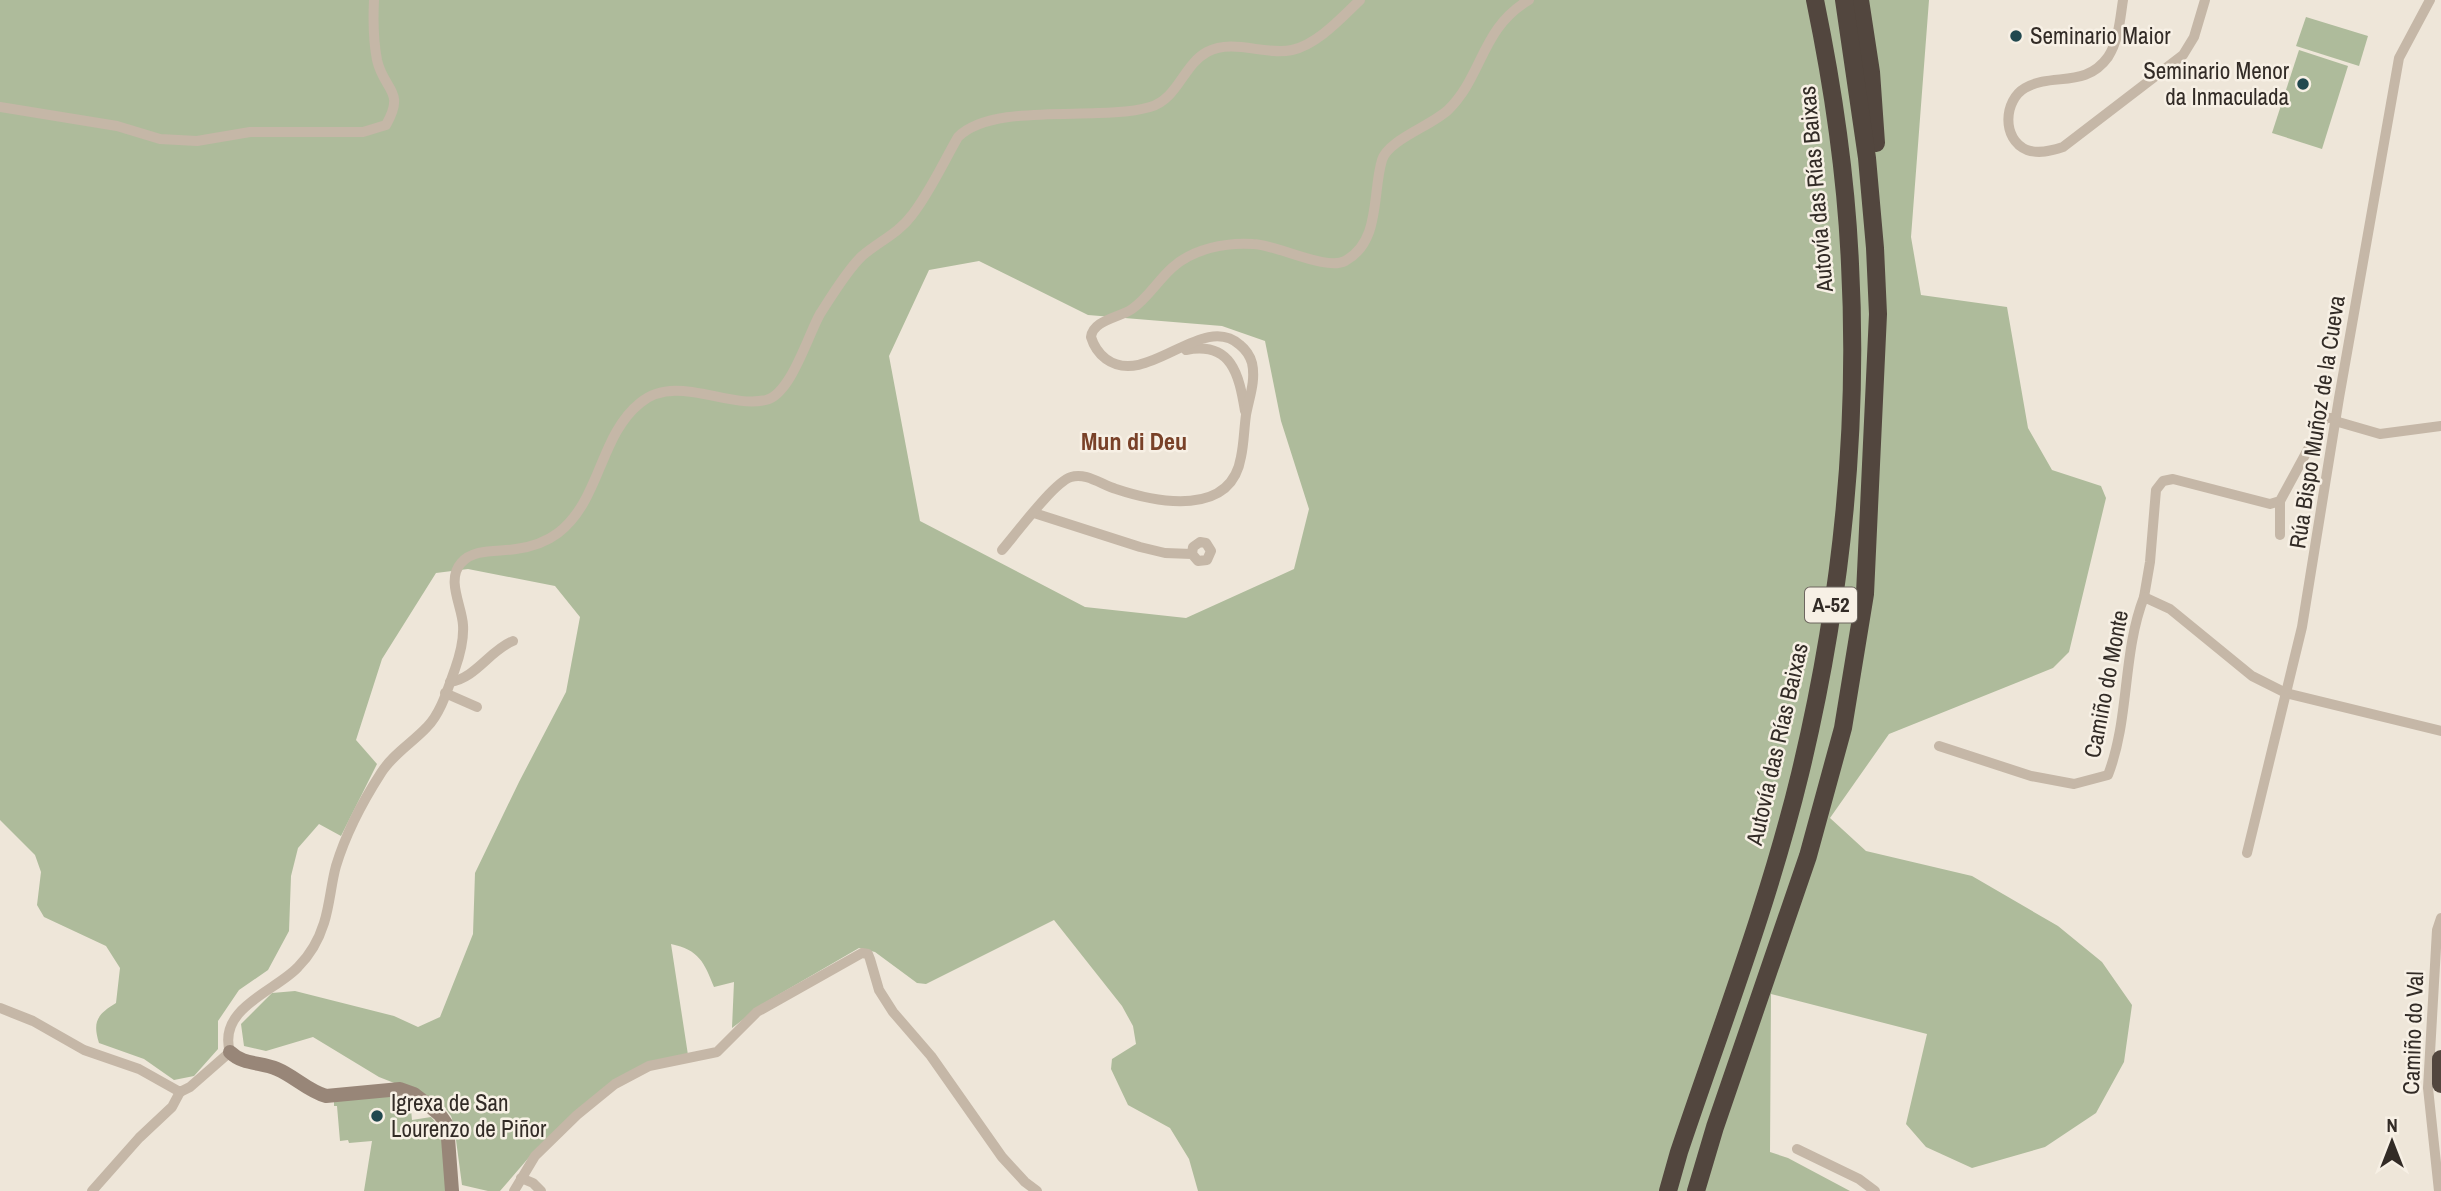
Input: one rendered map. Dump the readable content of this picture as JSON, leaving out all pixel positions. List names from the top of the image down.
{
  "streets": {
    "highway": ["Autovía das Rías Baixas", "A-52"],
    "street": ["Rúa Bispo Muñoz de la Cueva", "Camiño do Monte", "Camiño do Val"]
  },
  "crossings": [
    ["Rúa Bispo Muñoz de la Cueva", "Camiño do Monte"]
  ],
  "districts": ["Mun di Deu"],
  "places": ["Seminario Maior", "Seminario Menor da Inmaculada", "Igrexa de San Lourenzo de Piñor"],
  "north": "top"
}
